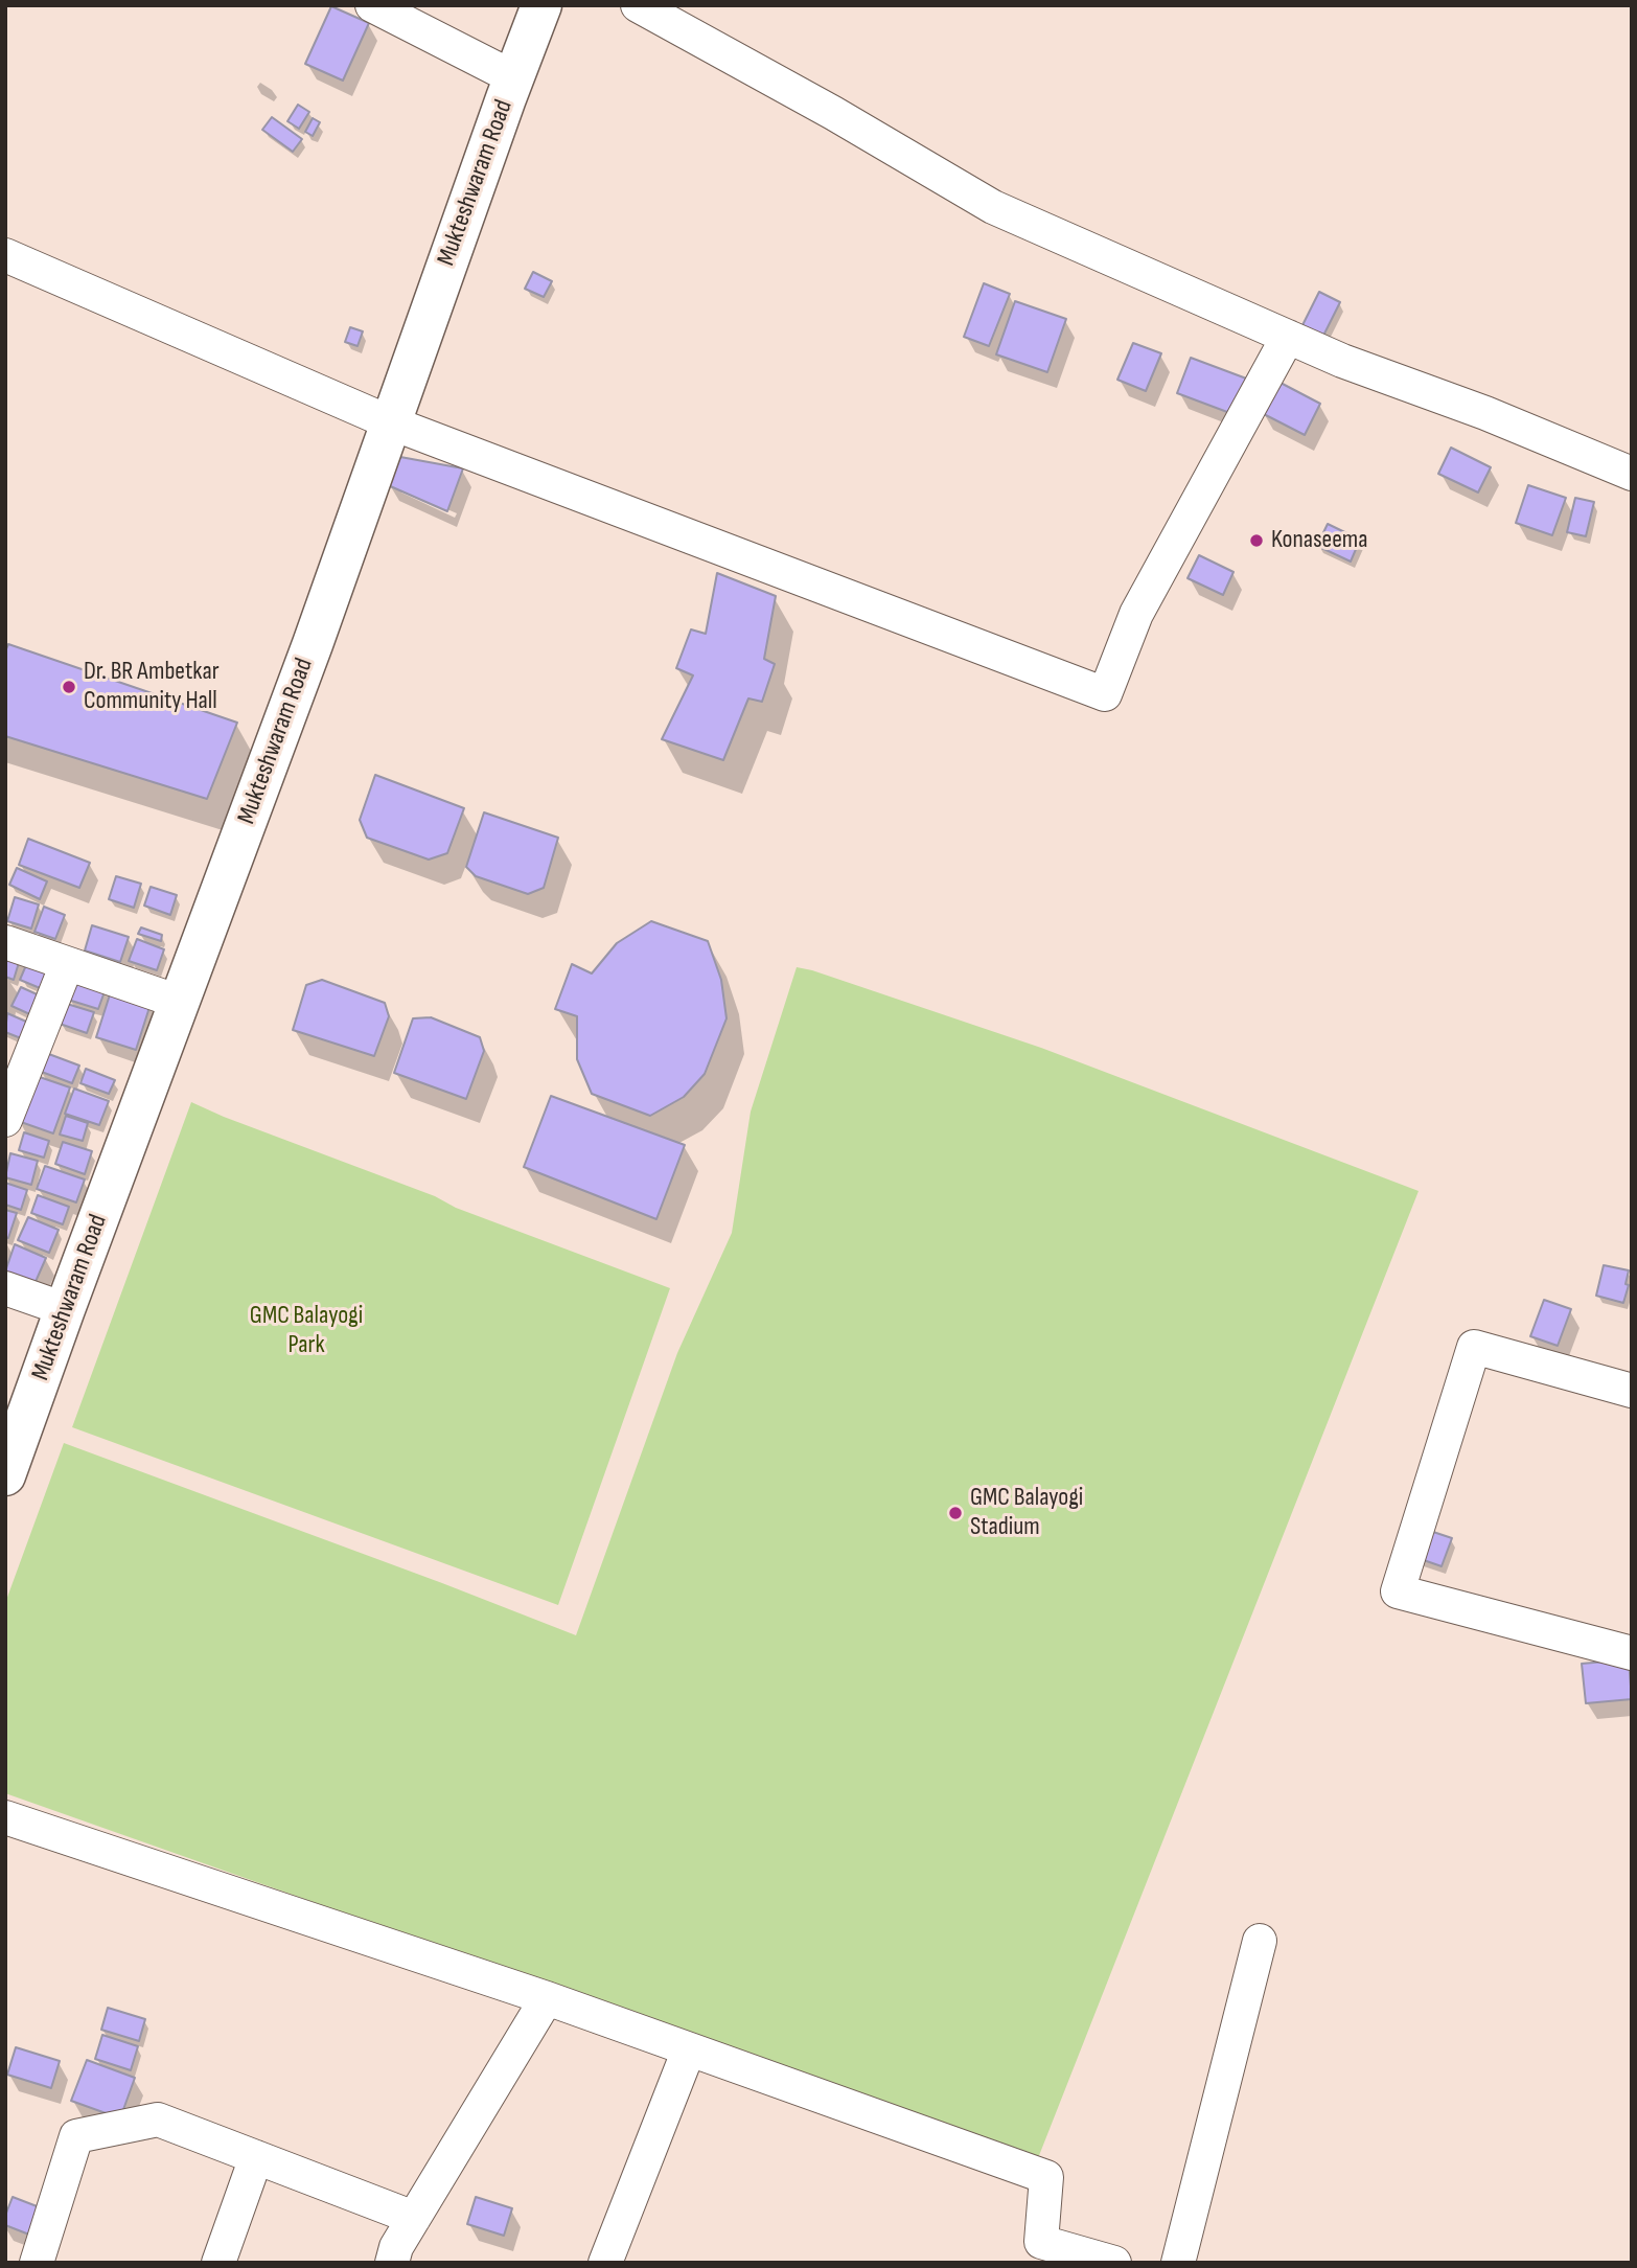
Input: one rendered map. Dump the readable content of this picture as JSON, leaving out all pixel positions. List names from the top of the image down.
{
  "streets": {
    "main road": ["Mukteshwaram Road"]
  },
  "parks": ["GMC Balayogi Park"],
  "places": ["Konaseema", "Dr. BR Ambetkar Community Hall", "GMC Balayogi Stadium"]
}
